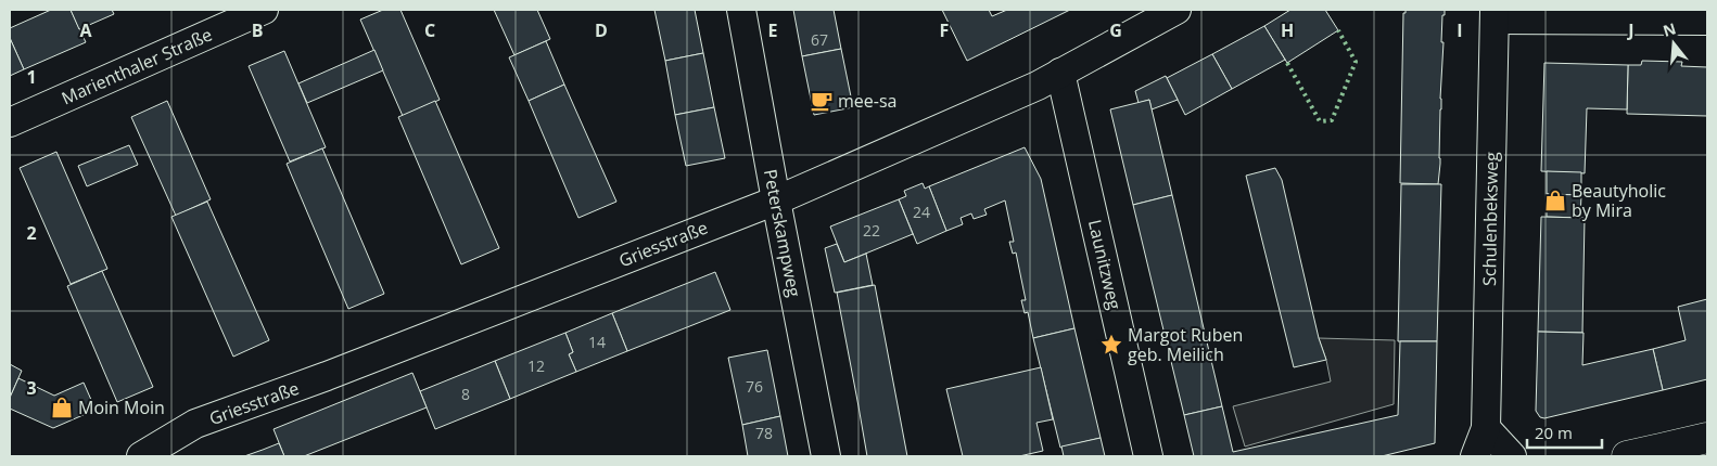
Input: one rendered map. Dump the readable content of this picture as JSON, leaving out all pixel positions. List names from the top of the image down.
{
  "streets": {
    "street": [
      "Marienthaler Straße",
      "Schulenbeksweg",
      "Peterskampweg",
      "Griesstraße",
      "Launitzweg"
    ]
  },
  "crossings": [
    ["Peterskampweg", "Griesstraße"],
    ["Griesstraße", "Launitzweg"]
  ],
  "places": {
    "cafe": ["mee-sa"],
    "shop": ["Beautyholic by Mira", "Moin Moin"],
    "place": ["Margot Ruben geb. Meilich"]
  },
  "house_numbers": [
    "67",
    "24",
    "22",
    "14",
    "12",
    "76",
    "8",
    "78"
  ],
  "scale_bar": "20 m",
  "north": "top",
  "grid": {
    "columns": [
      "A",
      "B",
      "C",
      "D",
      "E",
      "F",
      "G",
      "H",
      "I",
      "J"
    ],
    "rows": ["1", "2", "3"]
  }
}
